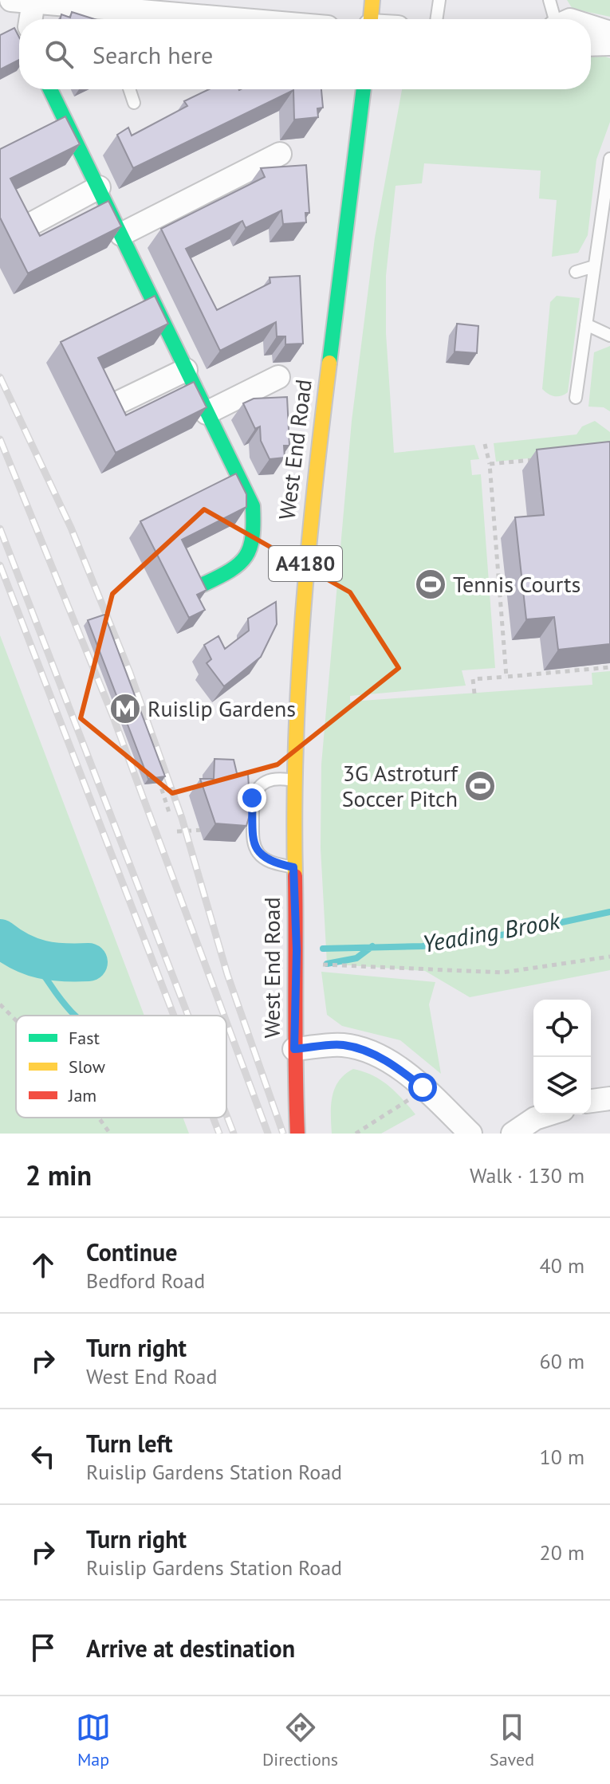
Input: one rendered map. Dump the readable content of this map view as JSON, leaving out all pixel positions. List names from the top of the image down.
{
  "streets": {
    "main road": ["West End Road", "A4180"]
  },
  "water": ["Yeading Brook"],
  "places": {
    "sports": ["Tennis Courts", "3G Astroturf Soccer Pitch"],
    "metro station": ["Ruislip Gardens"]
  },
  "legend": ["Fast", "Slow", "Jam"],
  "page": {
    "search": "Search here",
    "heading": ["2 min", "Walk · 130 m"],
    "list": [
      ["Continue", "Bedford Road", "40 m"],
      ["Turn right", "West End Road", "60 m"],
      ["Turn left", "Ruislip Gardens Station Road", "10 m"],
      ["Turn right", "Ruislip Gardens Station Road", "20 m"],
      "Arrive at destination"
    ],
    "nav": ["Map", "Directions", "Saved"]
  }
}
